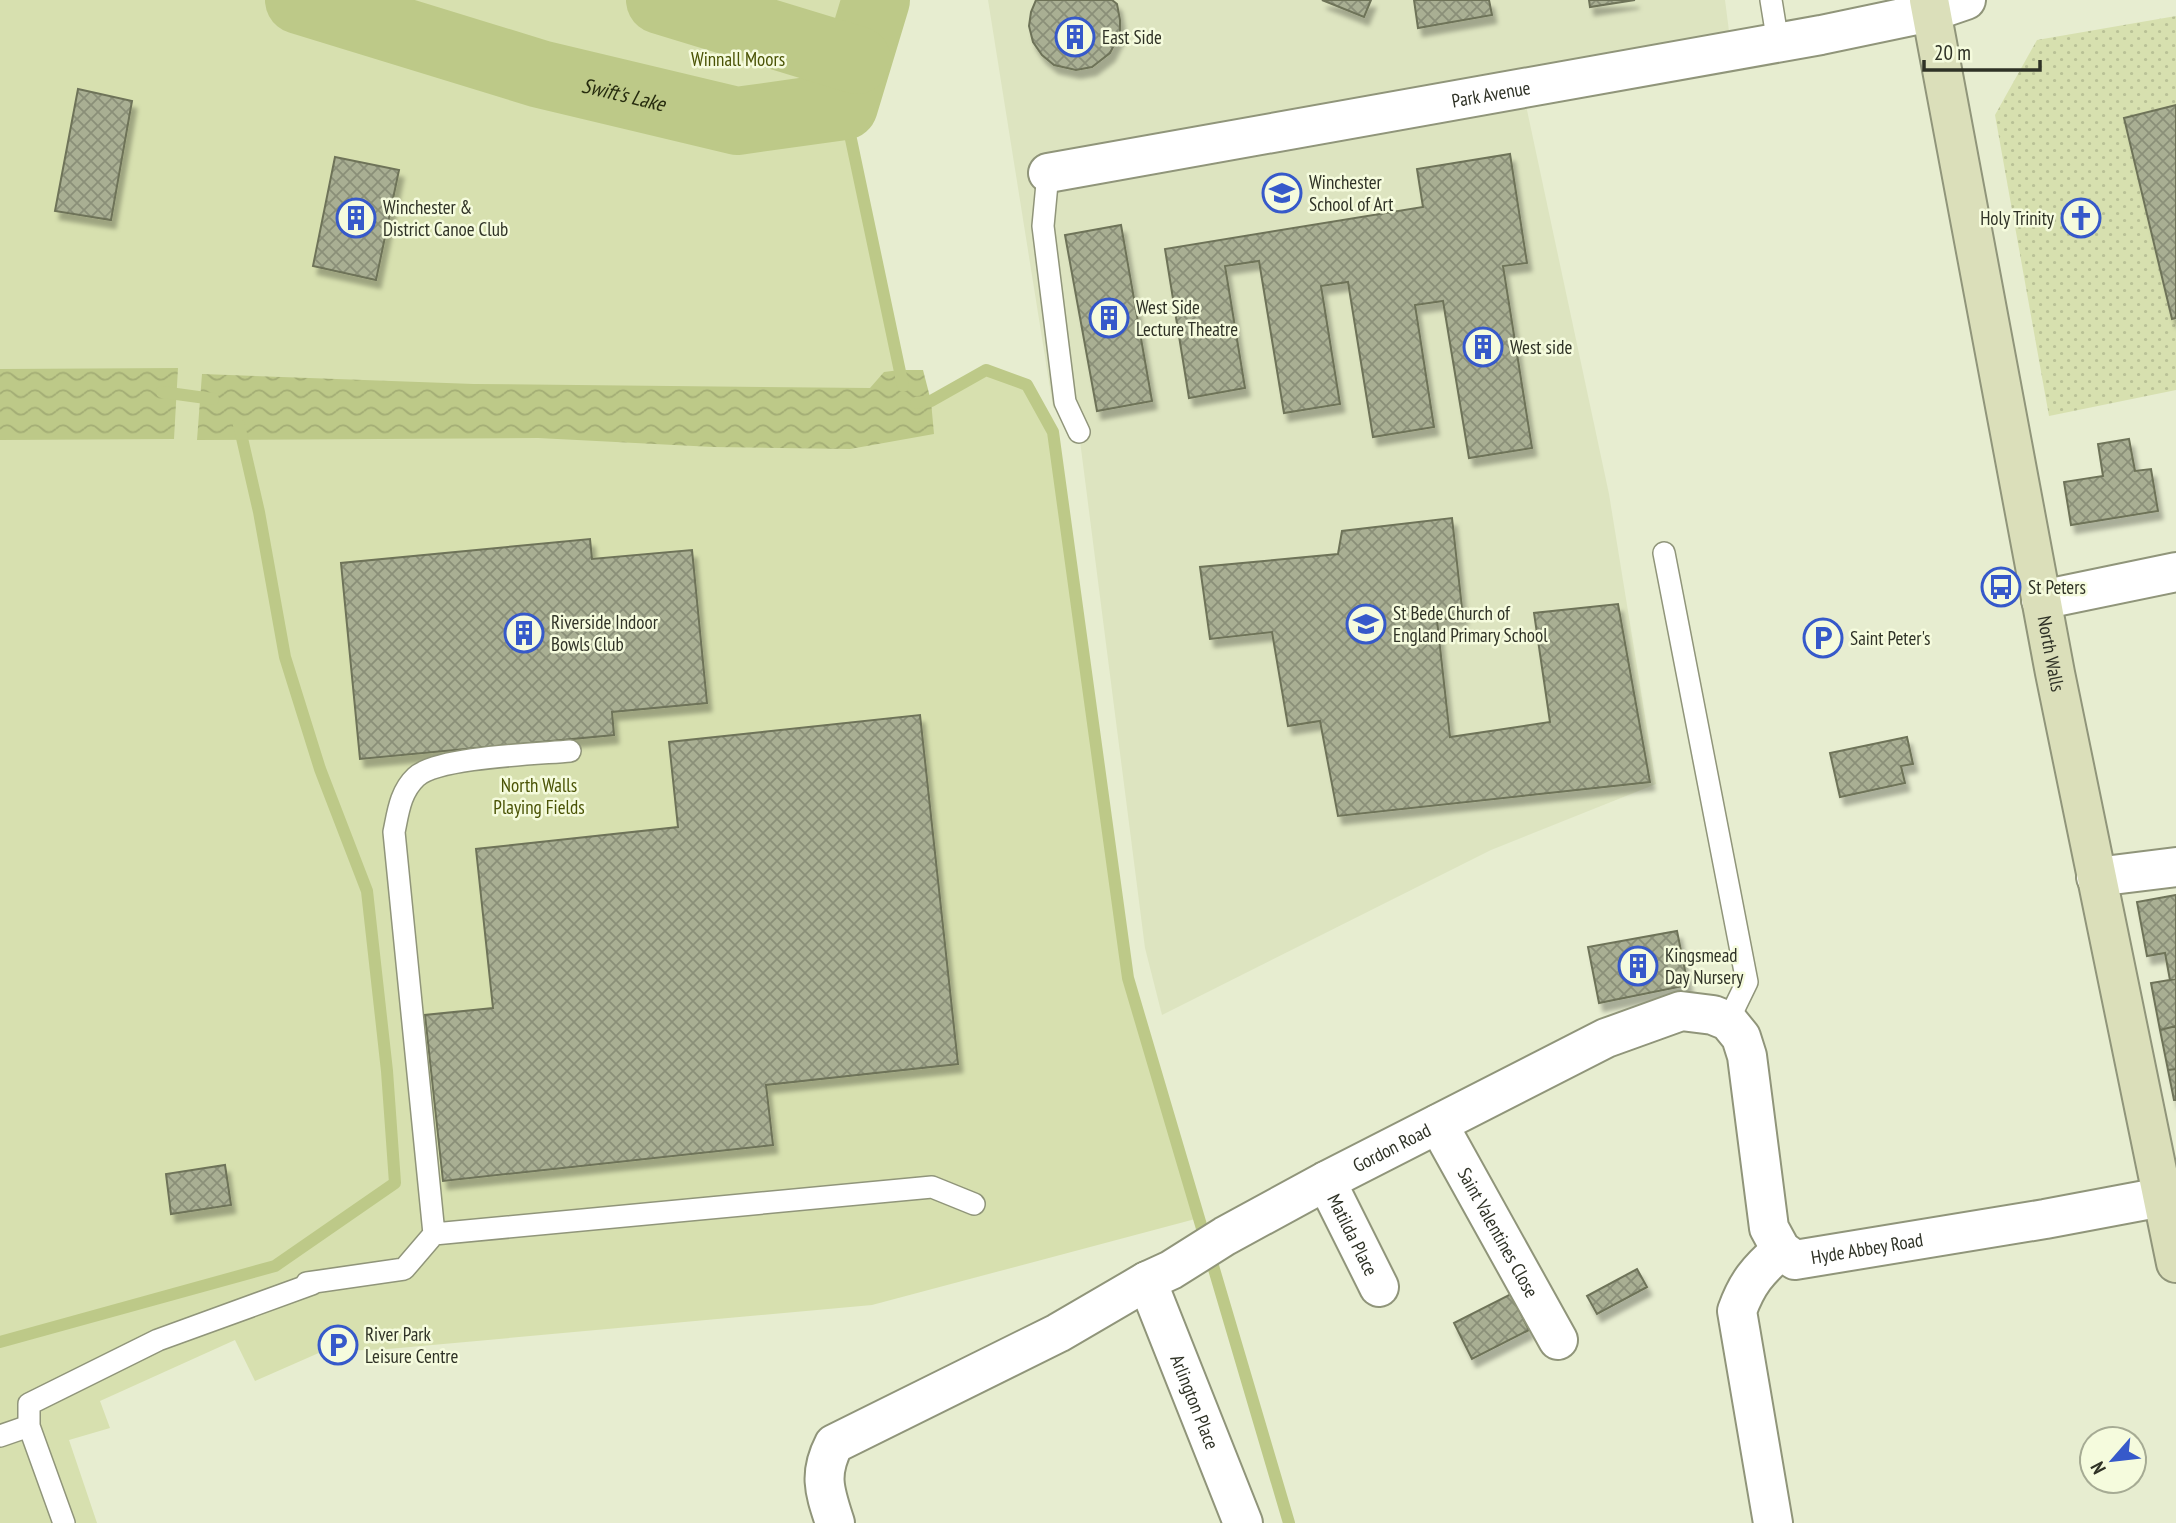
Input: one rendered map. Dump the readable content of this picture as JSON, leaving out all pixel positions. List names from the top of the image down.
{
  "streets": {
    "main road": ["North Walls"],
    "street": [
      "Park Avenue",
      "Gordon Road",
      "Saint Valentines Close",
      "Matilda Place",
      "Hyde Abbey Road",
      "Arlington Place"
    ]
  },
  "crossings": [
    ["Park Avenue", "North Walls"],
    ["North Walls", "Hyde Abbey Road"],
    ["Gordon Road", "Saint Valentines Close"],
    ["Gordon Road", "Matilda Place"],
    ["Gordon Road", "Arlington Place"]
  ],
  "water": ["Swift's Lake"],
  "parks": ["Winnall Moors", "North Walls Playing Fields"],
  "places": {
    "building": [
      "East Side",
      "Winchester & District Canoe Club",
      "West Side Lecture Theatre",
      "West side",
      "Riverside Indoor Bowls Club",
      "Kingsmead Day Nursery"
    ],
    "school or university": ["Winchester School of Art", "St Bede Church of England Primary School"],
    "church": ["Holy Trinity"],
    "bus stop": ["St Peters"],
    "parking": ["Saint Peter's", "River Park Leisure Centre"]
  },
  "scale_bar": "20 m",
  "north": "bottom left"
}
